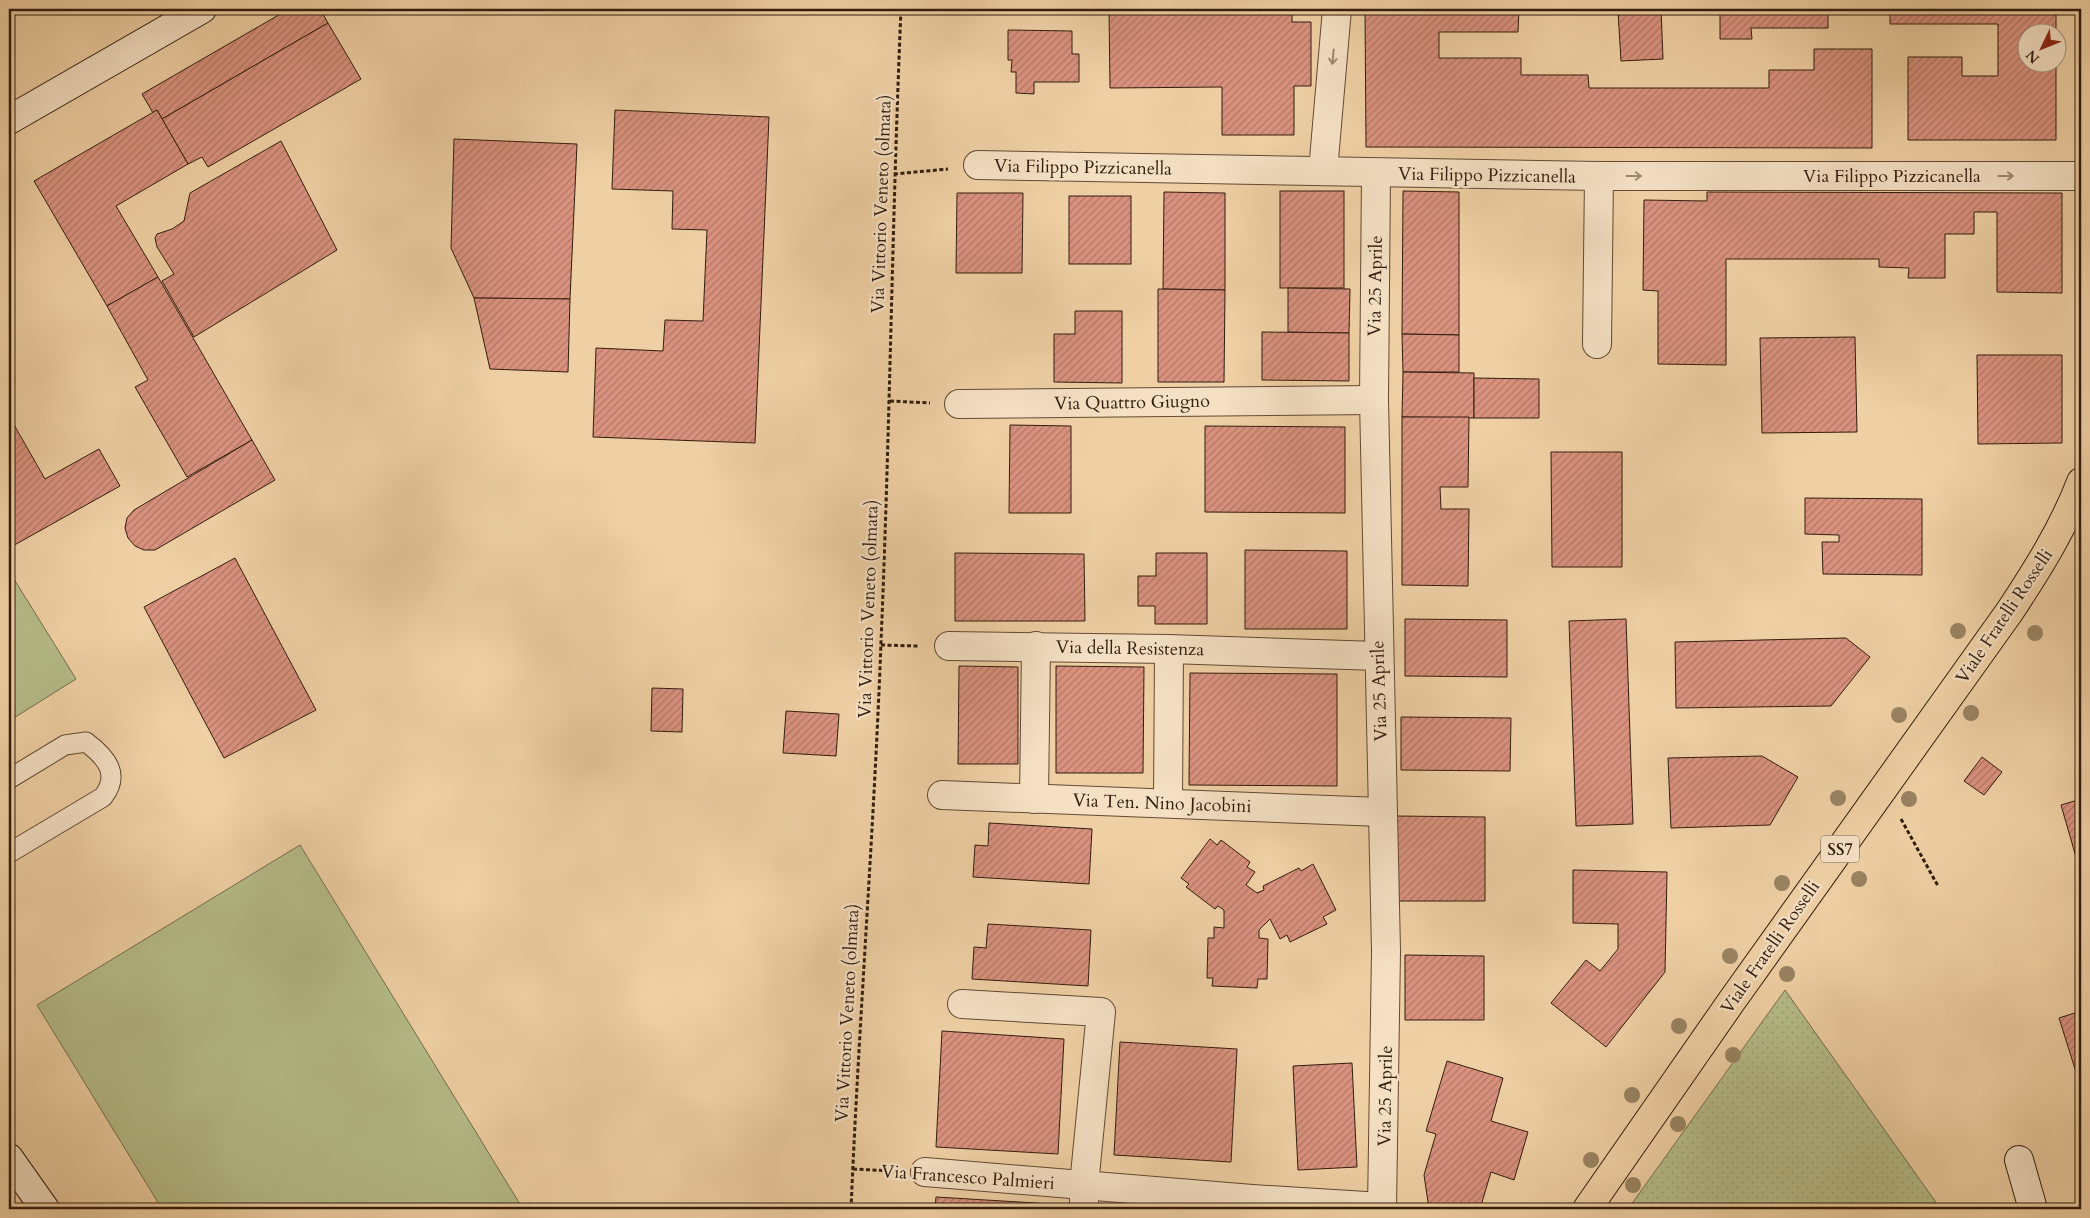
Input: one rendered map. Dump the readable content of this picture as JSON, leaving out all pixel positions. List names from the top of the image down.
{
  "streets": {
    "main road": ["Viale Fratelli Rosselli", "SS7"],
    "street": [
      "Via Filippo Pizzicanella",
      "Via 25 Aprile",
      "Via Quattro Giugno",
      "Via della Resistenza",
      "Via Ten. Nino Jacobini",
      "Via Francesco Palmieri"
    ],
    "path": ["Via Vittorio Veneto (olmata)"]
  },
  "crossings": [
    ["Via Filippo Pizzicanella", "Via Vittorio Veneto (olmata)"],
    ["Via Filippo Pizzicanella", "Via 25 Aprile"],
    ["Via Vittorio Veneto (olmata)", "Via Francesco Palmieri"],
    ["Via 25 Aprile", "Via Quattro Giugno"],
    ["Via 25 Aprile", "Via della Resistenza"],
    ["Via 25 Aprile", "Via Ten. Nino Jacobini"],
    ["Via 25 Aprile", "Via Francesco Palmieri"]
  ],
  "one_way": ["Via Filippo Pizzicanella"],
  "north": "bottom left"
}
